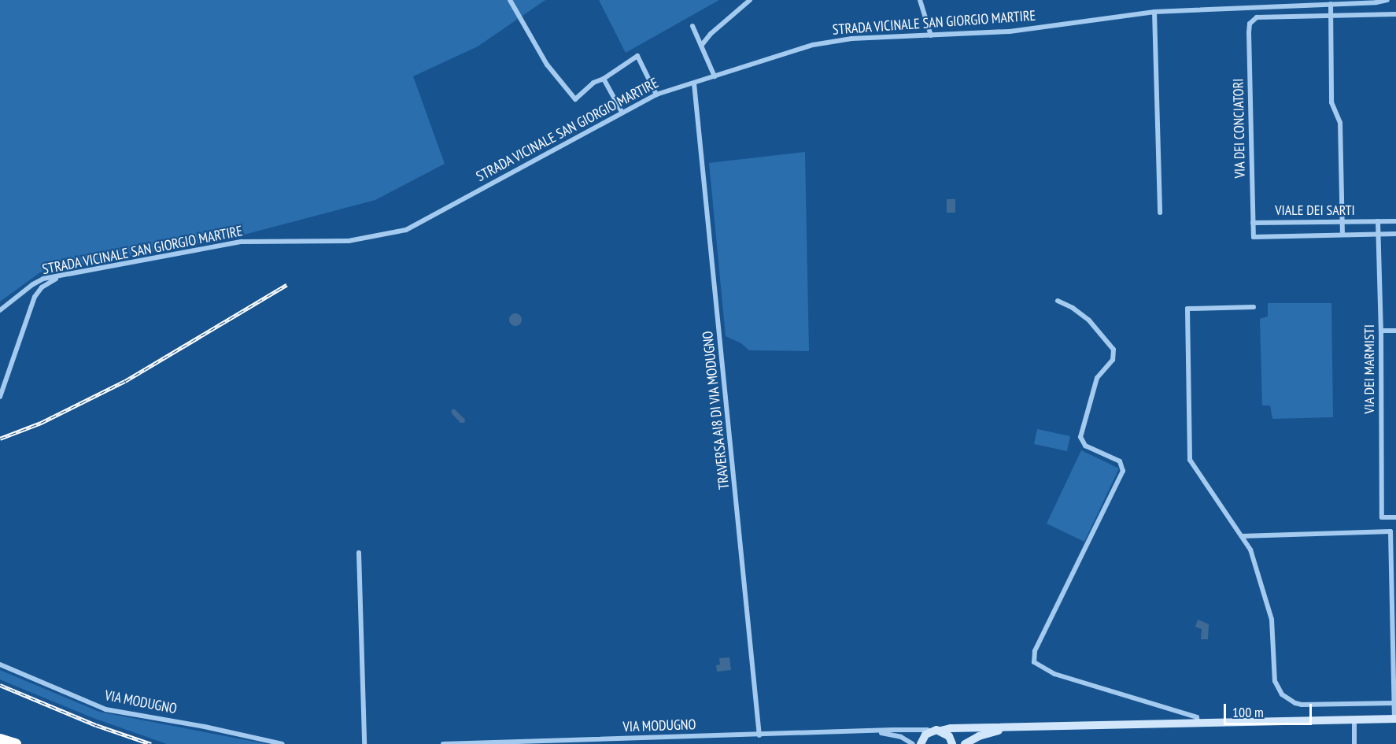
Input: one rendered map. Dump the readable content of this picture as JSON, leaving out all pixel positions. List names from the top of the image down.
{
  "streets": {
    "street": [
      "STRADA VICINALE SAN GIORGIO MARTIRE",
      "VIA DEI CONCIATORI",
      "VIALE DEI SARTI",
      "VIA DEI MARMISTI",
      "TRAVERSA AI8 DI VIA MODUGNO",
      "VIA MODUGNO"
    ]
  },
  "crossings": [
    ["STRADA VICINALE SAN GIORGIO MARTIRE", "TRAVERSA AI8 DI VIA MODUGNO"],
    ["VIA DEI CONCIATORI", "VIALE DEI SARTI"],
    ["VIALE DEI SARTI", "VIA DEI MARMISTI"],
    ["TRAVERSA AI8 DI VIA MODUGNO", "VIA MODUGNO"]
  ],
  "scale_bar": "100 m"
}
